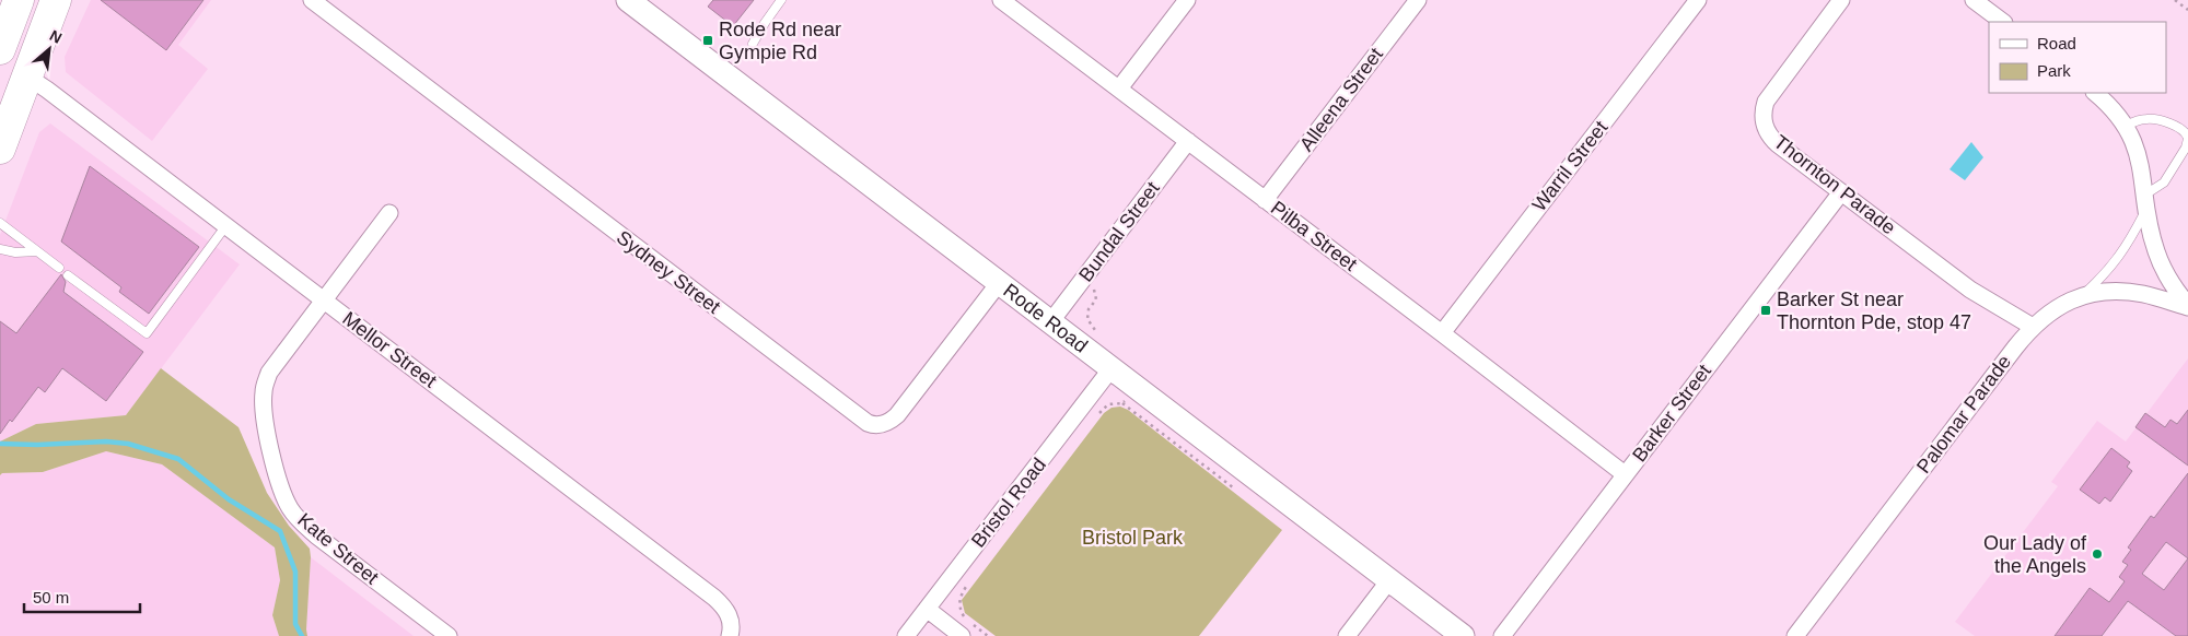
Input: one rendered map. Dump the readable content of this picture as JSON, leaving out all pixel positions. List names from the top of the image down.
{
  "streets": {
    "main road": ["Rode Road"],
    "street": [
      "Alleena Street",
      "Warril Street",
      "Thornton Parade",
      "Bundal Street",
      "Pilba Street",
      "Sydney Street",
      "Mellor Street",
      "Barker Street",
      "Palomar Parade",
      "Bristol Road",
      "Kate Street"
    ]
  },
  "crossings": [
    ["Alleena Street", "Pilba Street"],
    ["Warril Street", "Pilba Street"],
    ["Thornton Parade", "Barker Street"],
    ["Thornton Parade", "Palomar Parade"],
    ["Bundal Street", "Pilba Street"],
    ["Bundal Street", "Rode Road"],
    ["Pilba Street", "Barker Street"],
    ["Sydney Street", "Rode Road"],
    ["Rode Road", "Bristol Road"],
    ["Mellor Street", "Kate Street"]
  ],
  "parks": ["Bristol Park"],
  "places": {
    "transit": ["Rode Rd near Gympie Rd", "Barker St near Thornton Pde, stop 47"],
    "other": ["Our Lady of the Angels"]
  },
  "legend": ["Road", "Park"],
  "scale_bar": "50 m",
  "north": "top right"
}
